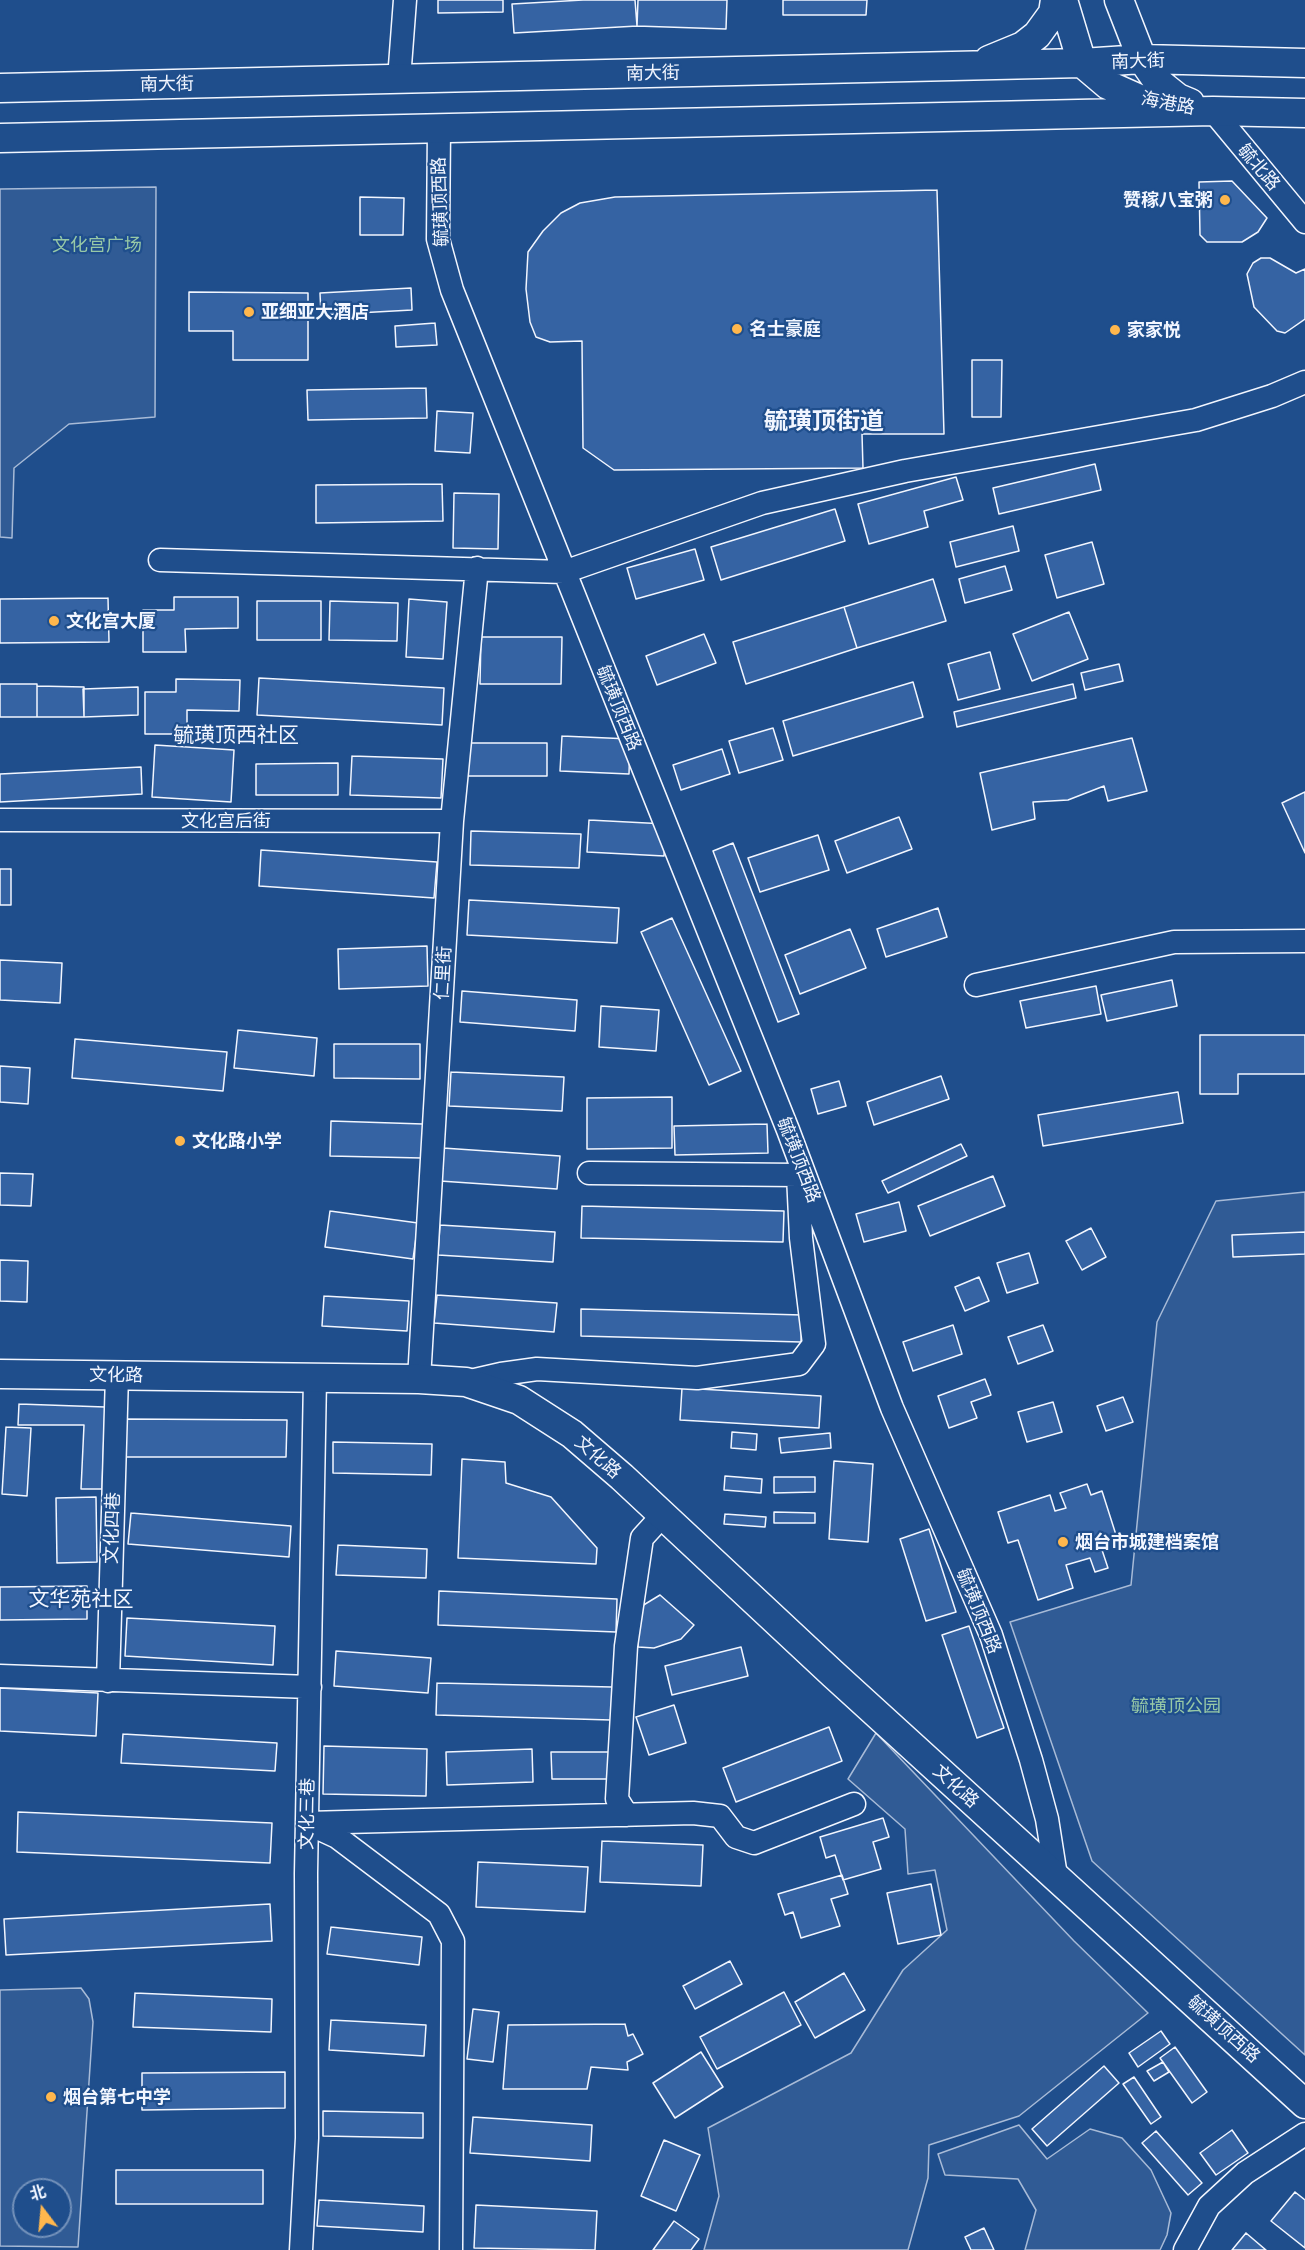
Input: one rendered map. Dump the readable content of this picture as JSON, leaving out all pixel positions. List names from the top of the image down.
{
  "streets": {
    "main road": [
      "南大街",
      "海港路",
      "毓璜顶西路",
      "文化路"
    ],
    "street": [
      "毓北路",
      "文化宫后街",
      "仁里街",
      "文化四巷",
      "文化三巷"
    ]
  },
  "crossings": [
    ["南大街", "海港路"],
    ["海港路", "毓北路"],
    ["毓璜顶西路", "文化路"],
    ["文化宫后街", "仁里街"],
    ["仁里街", "文化路"],
    ["文化路", "文化四巷"],
    ["文化路", "文化三巷"]
  ],
  "districts": ["毓璜顶街道", "毓璜顶西社区", "文华苑社区"],
  "parks": ["文化宫广场", "毓璜顶公园"],
  "places": [
    "赞稼八宝粥",
    "亚细亚大酒店",
    "名士豪庭",
    "家家悦",
    "文化宫大厦",
    "文化路小学",
    "烟台市城建档案馆",
    "烟台第七中学"
  ],
  "north": "top"
}
